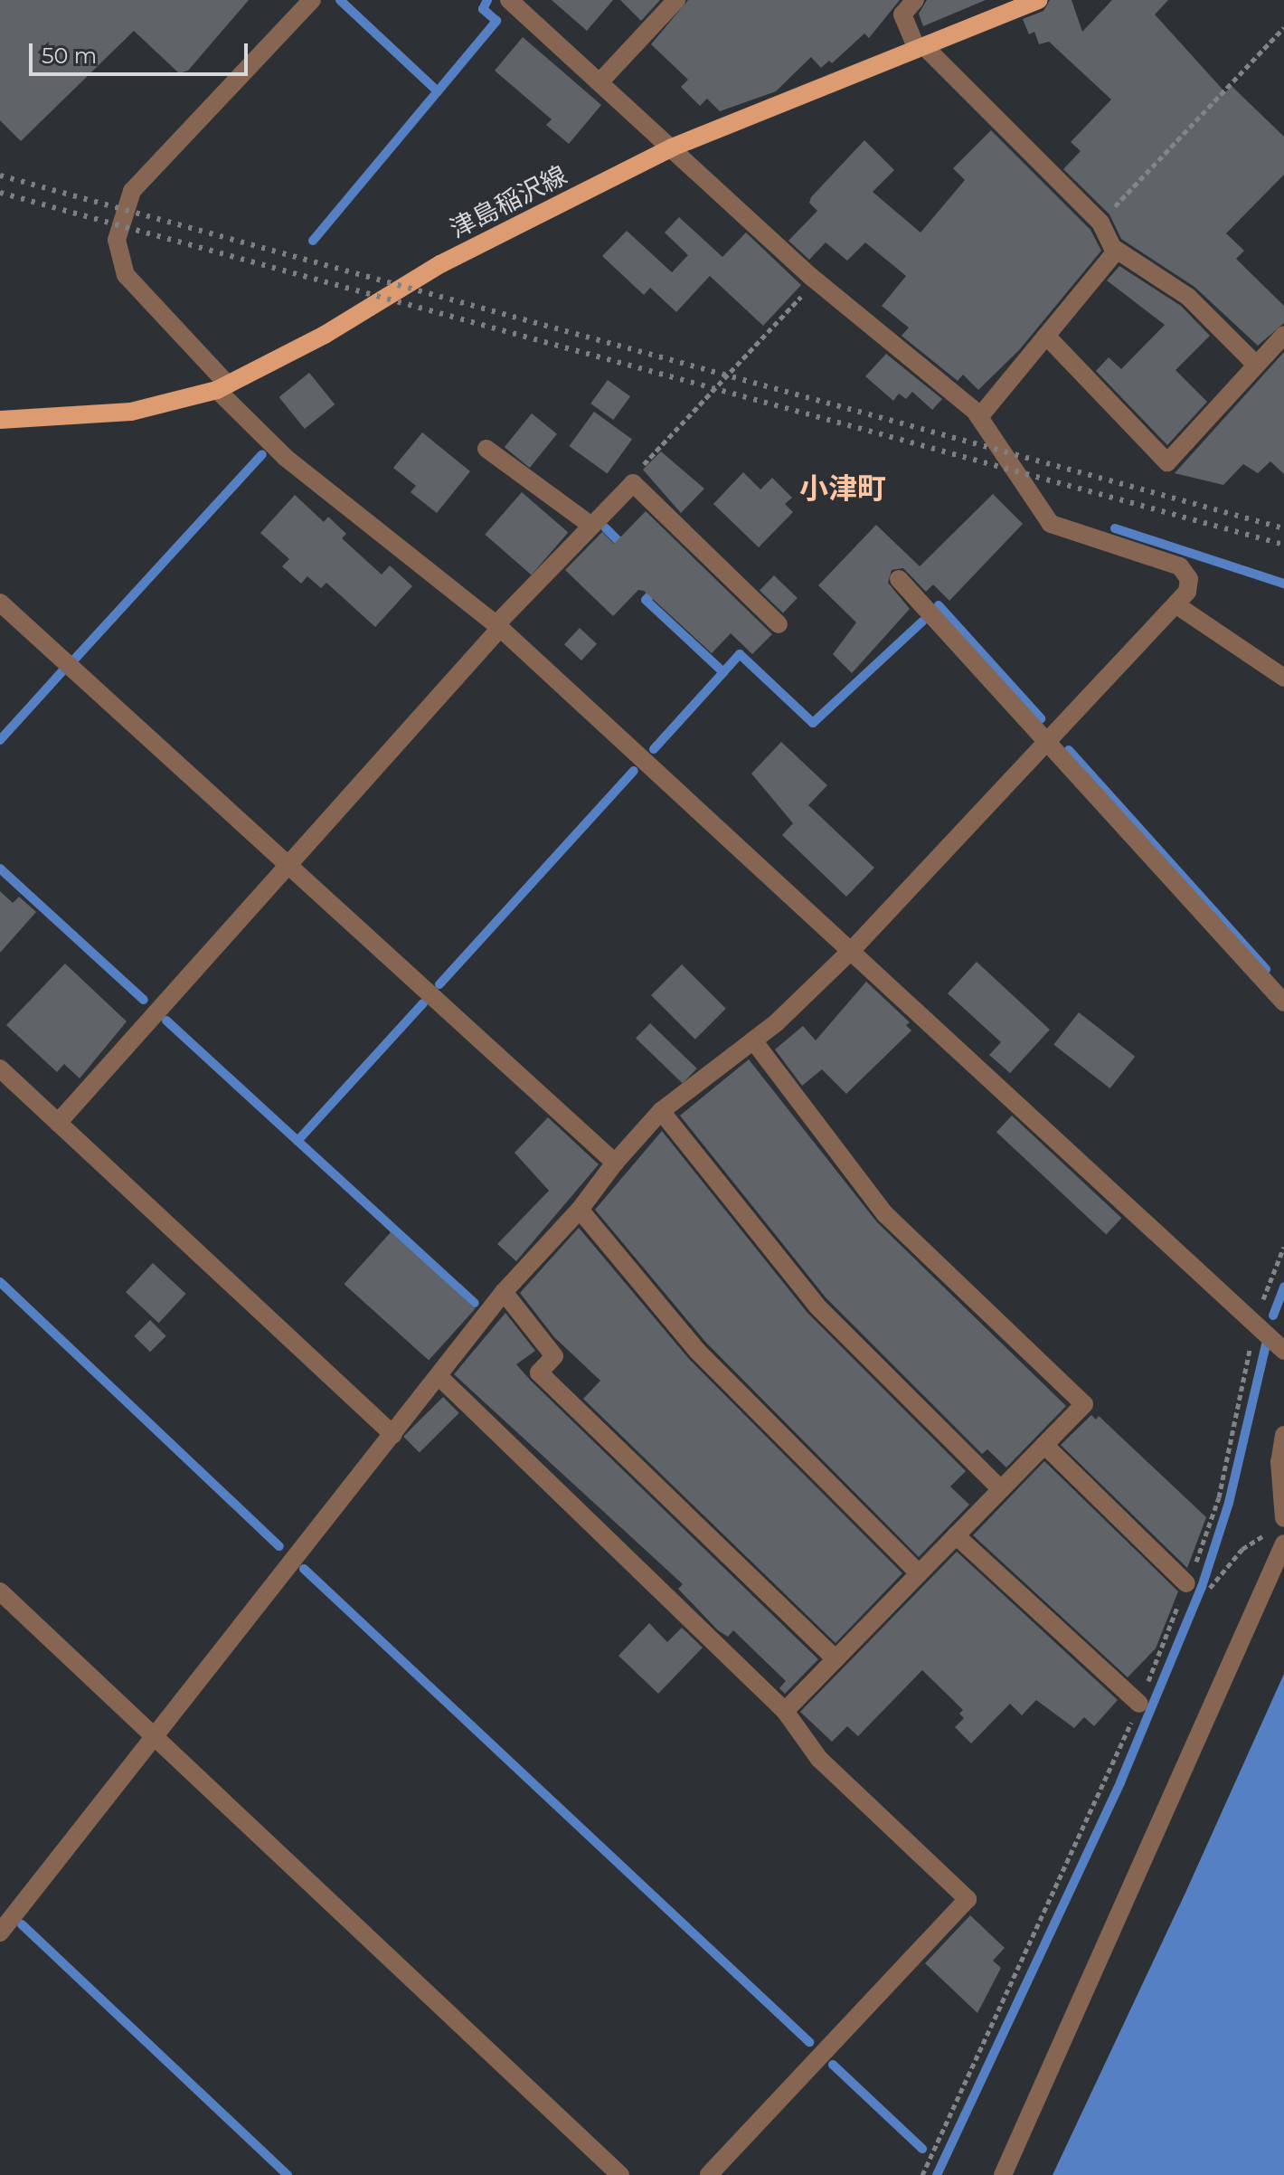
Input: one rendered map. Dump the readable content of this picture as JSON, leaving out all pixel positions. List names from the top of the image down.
{
  "streets": {
    "main road": ["津島稲沢線"]
  },
  "districts": ["小津町"],
  "scale_bar": "50 m"
}
